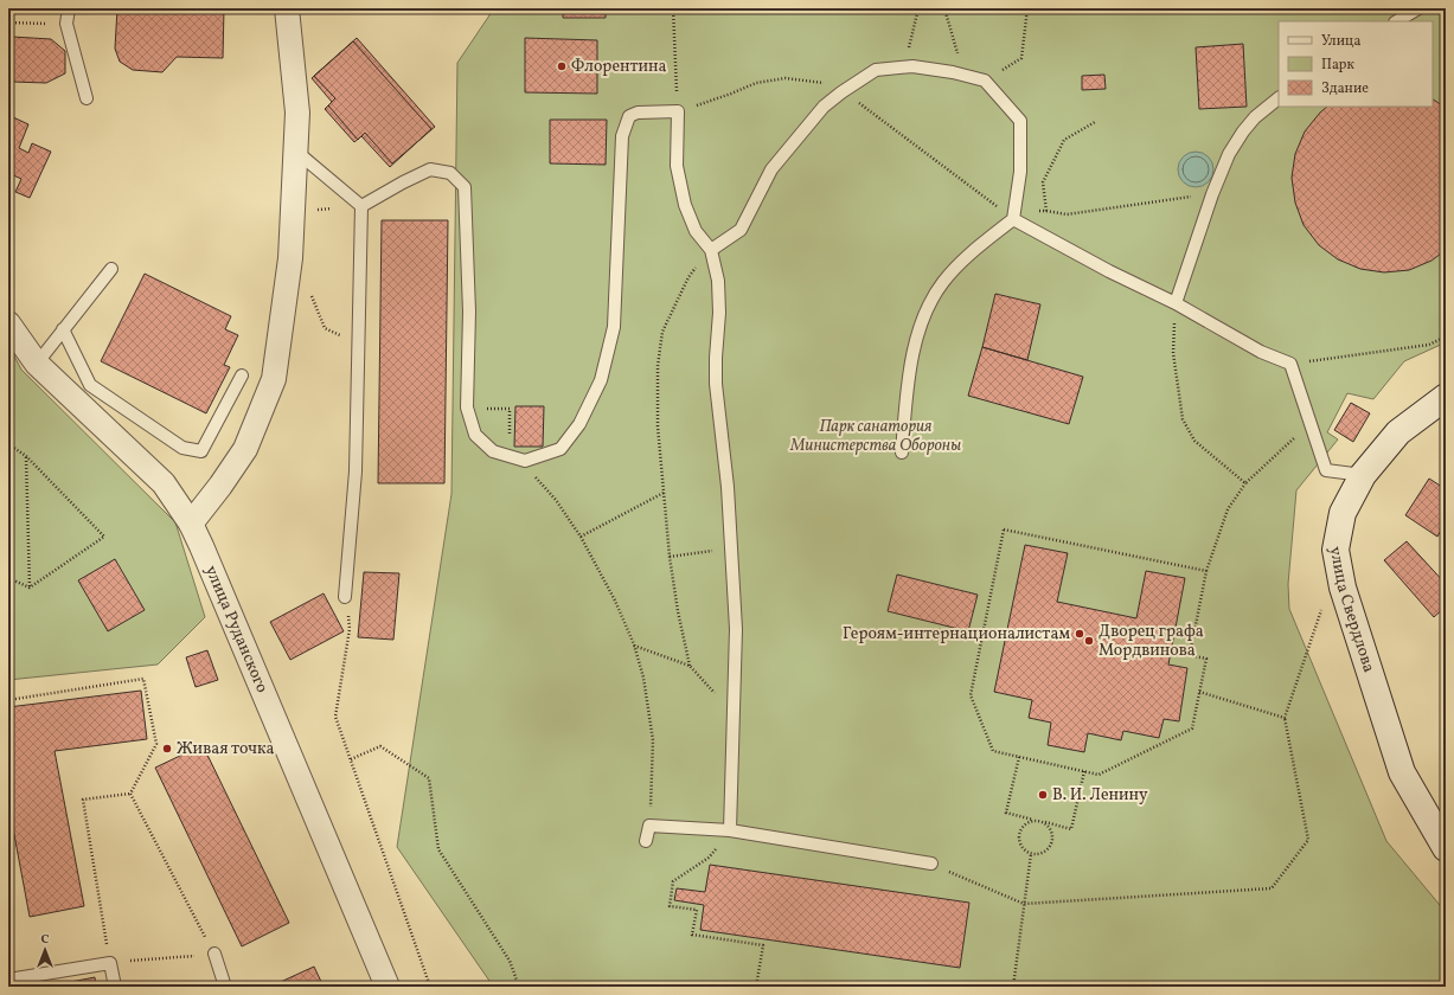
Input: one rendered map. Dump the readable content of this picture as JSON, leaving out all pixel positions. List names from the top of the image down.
{
  "streets": {
    "main road": ["улица Свердлова"],
    "street": ["улица Руданского"]
  },
  "parks": ["Парк санатория Министерства Обороны"],
  "places": [
    "Флорентина",
    "Героям-интернационалистам",
    "Дворец графа Мордвинова",
    "Живая точка",
    "В. И. Ленину"
  ],
  "legend": ["Улица", "Парк", "Здание"],
  "north": "top"
}
